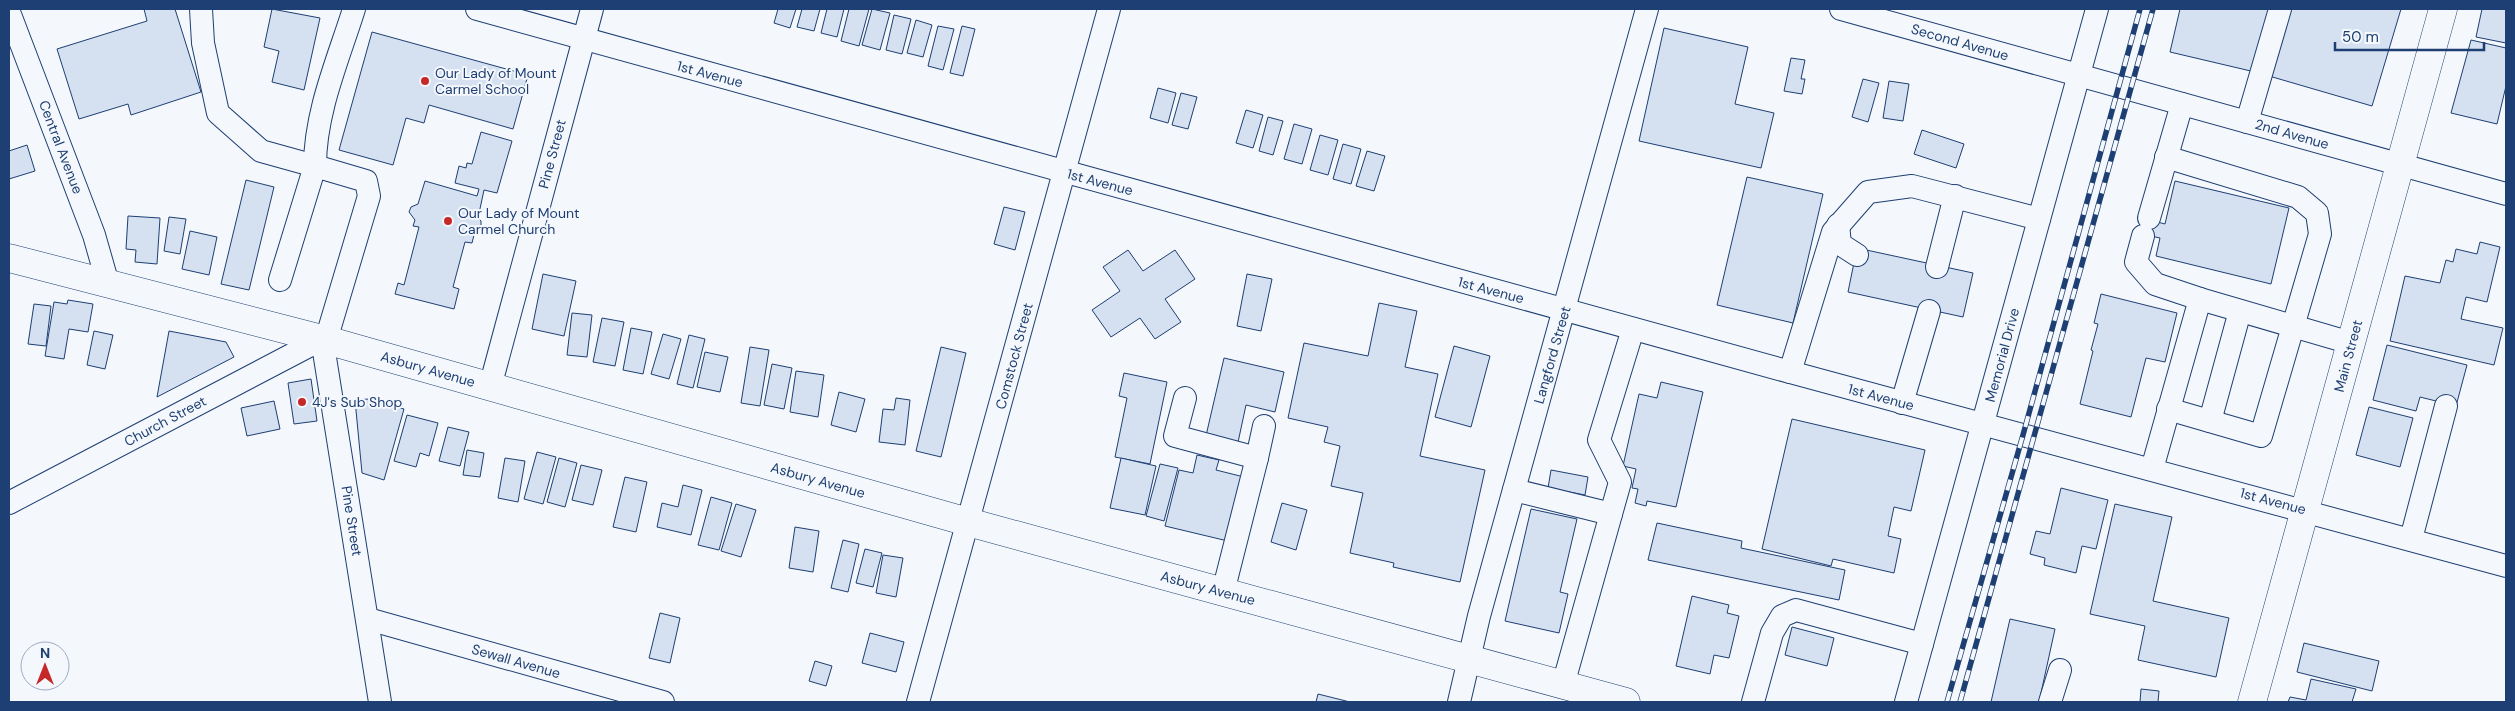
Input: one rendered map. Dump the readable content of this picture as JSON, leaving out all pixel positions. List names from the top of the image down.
{
  "streets": {
    "main road": ["Main Street", "Asbury Avenue"],
    "street": [
      "Second Avenue",
      "1st Avenue",
      "2nd Avenue",
      "Central Avenue",
      "Pine Street",
      "Langford Street",
      "Memorial Drive",
      "Comstock Street",
      "Church Street",
      "Sewall Avenue"
    ]
  },
  "crossings": [
    ["Second Avenue", "2nd Avenue"],
    ["Second Avenue", "Memorial Drive"],
    ["1st Avenue", "Pine Street"],
    ["1st Avenue", "Langford Street"],
    ["1st Avenue", "Memorial Drive"],
    ["1st Avenue", "Comstock Street"],
    ["1st Avenue", "Main Street"],
    ["2nd Avenue", "Memorial Drive"],
    ["2nd Avenue", "Main Street"],
    ["Central Avenue", "Asbury Avenue"],
    ["Pine Street", "Asbury Avenue"],
    ["Pine Street", "Church Street"],
    ["Pine Street", "Sewall Avenue"],
    ["Langford Street", "Asbury Avenue"],
    ["Comstock Street", "Asbury Avenue"],
    ["Asbury Avenue", "Church Street"]
  ],
  "places": ["Our Lady of Mount Carmel School", "Our Lady of Mount Carmel Church", "4J's Sub Shop"],
  "scale_bar": "50 m",
  "north": "top"
}
